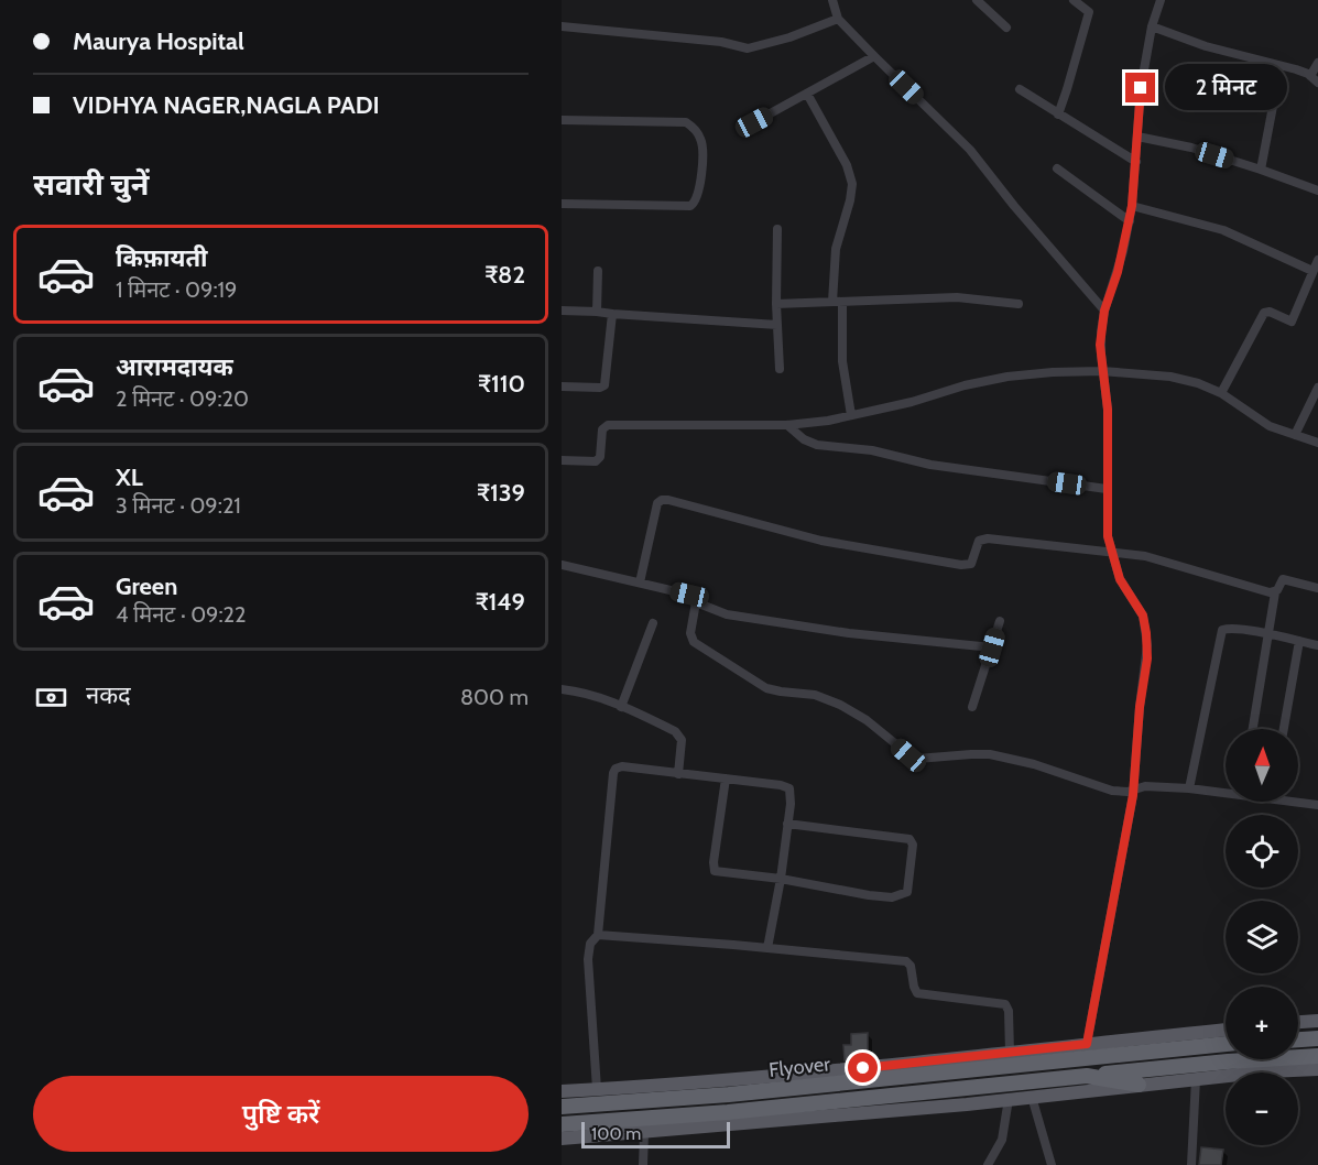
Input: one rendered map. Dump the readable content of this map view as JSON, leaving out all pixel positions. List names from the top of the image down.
{
  "streets": {
    "highway": ["Flyover"]
  },
  "scale_bar": "100 m",
  "north": "top",
  "page": {
    "banner": ["Maurya Hospital", "VIDHYA NAGER,NAGLA PADI"],
    "bubble": "2 मिनट",
    "heading": "सवारी चुनें",
    "list": [
      {
        "name": "किफ़ायती",
        "note": "1 मिनट · 09:19",
        "value": "₹82"
      },
      {
        "name": "आरामदायक",
        "note": "2 मिनट · 09:20",
        "value": "₹110"
      },
      {
        "name": "XL",
        "note": "3 मिनट · 09:21",
        "value": "₹139"
      },
      {
        "name": "Green",
        "note": "4 मिनट · 09:22",
        "value": "₹149"
      }
    ],
    "pay": ["नकद", "800 m"],
    "map_buttons": ["+", "−"],
    "buttons": "पुष्टि करें",
    "scale": "100 m"
  }
}
